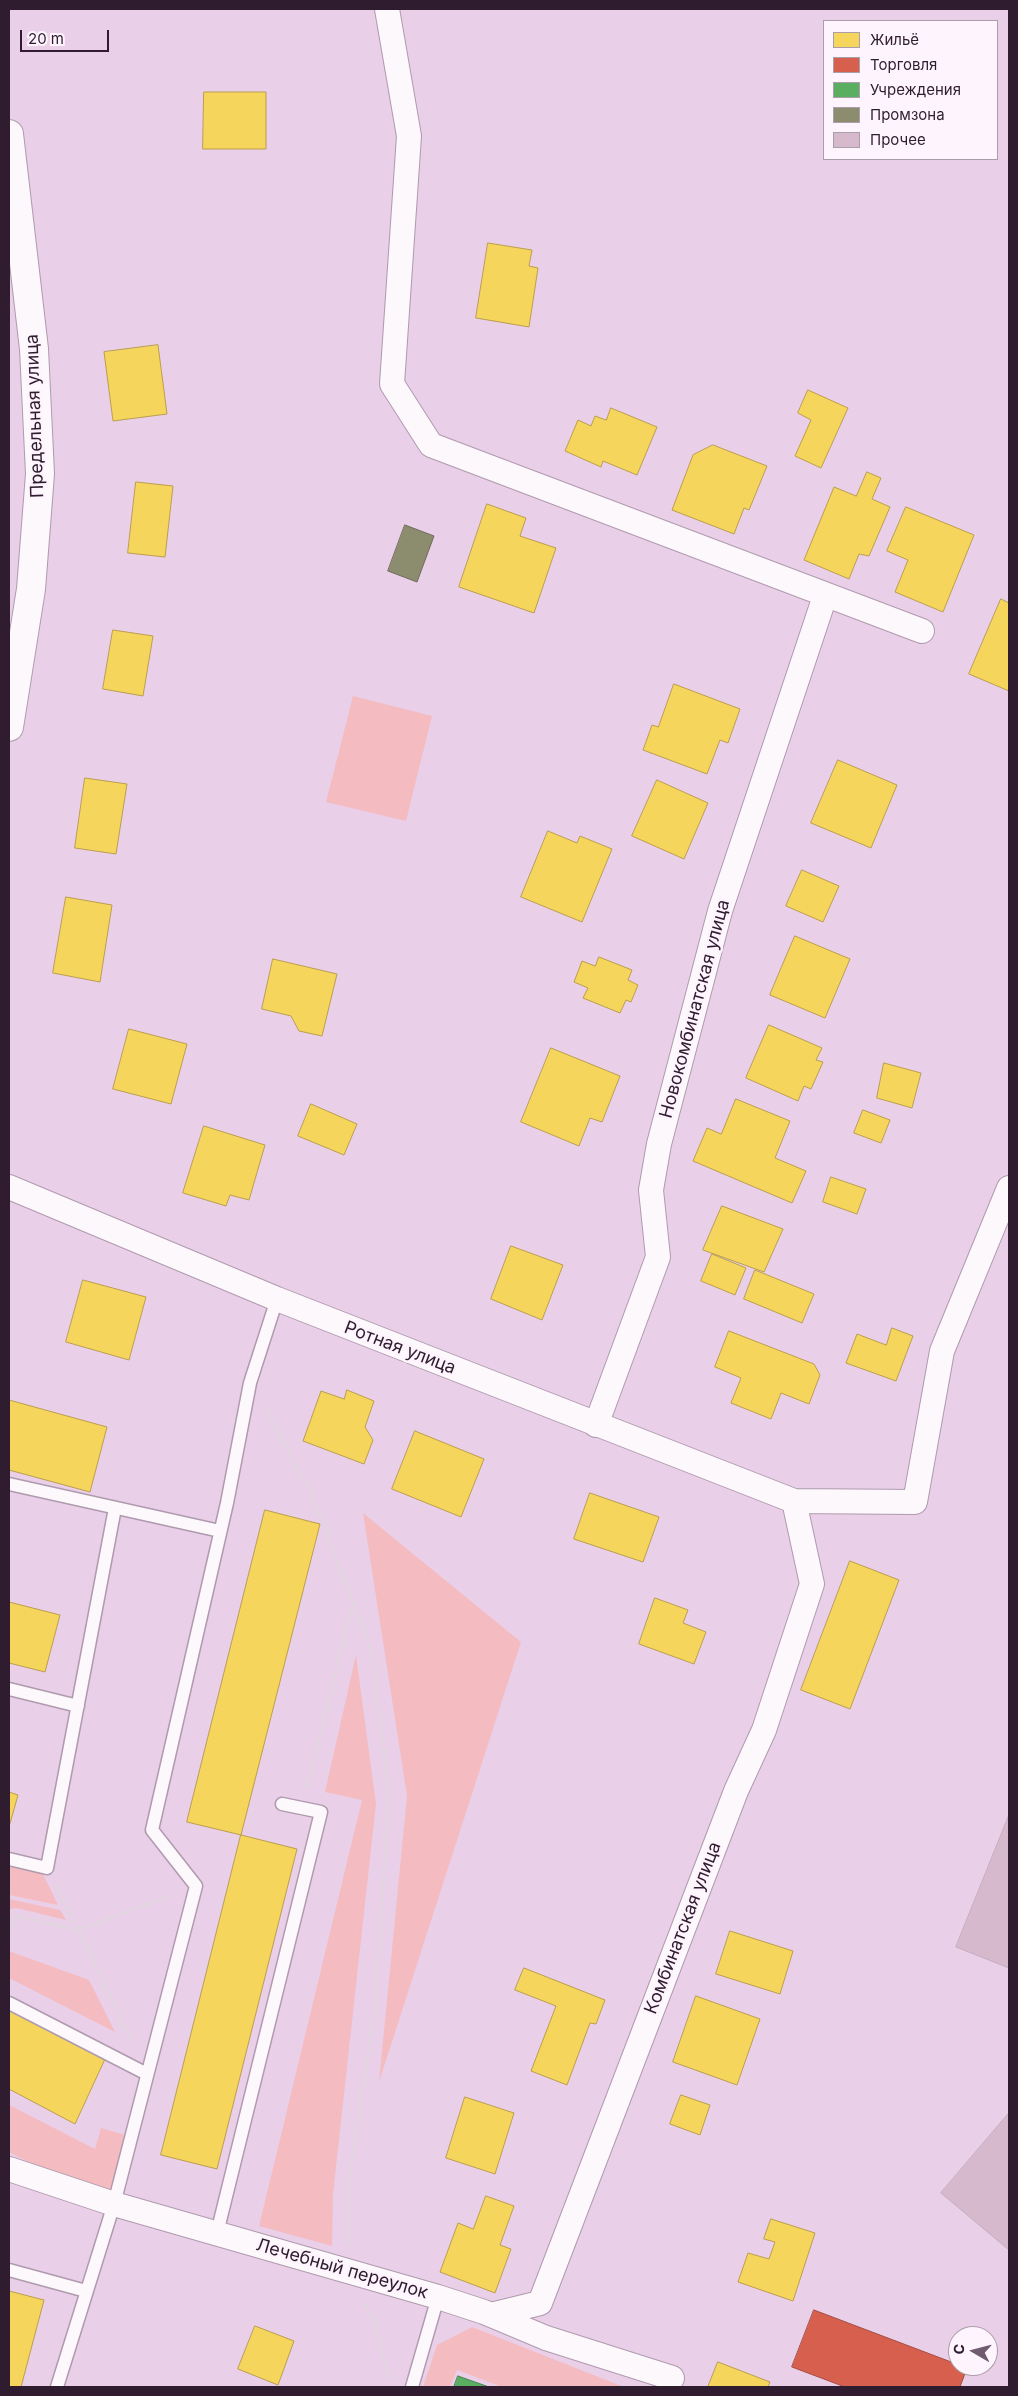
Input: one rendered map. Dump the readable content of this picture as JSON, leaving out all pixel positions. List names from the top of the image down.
{
  "streets": {
    "street": [
      "Предельная улица",
      "Новокомбинатская улица",
      "Ротная улица",
      "Комбинатская улица",
      "Лечебный переулок"
    ]
  },
  "crossings": [
    ["Новокомбинатская улица", "Ротная улица"],
    ["Ротная улица", "Комбинатская улица"],
    ["Комбинатская улица", "Лечебный переулок"]
  ],
  "legend": [
    "Жильё",
    "Торговля",
    "Учреждения",
    "Промзона",
    "Прочее"
  ],
  "scale_bar": "20 m",
  "north": "left"
}
